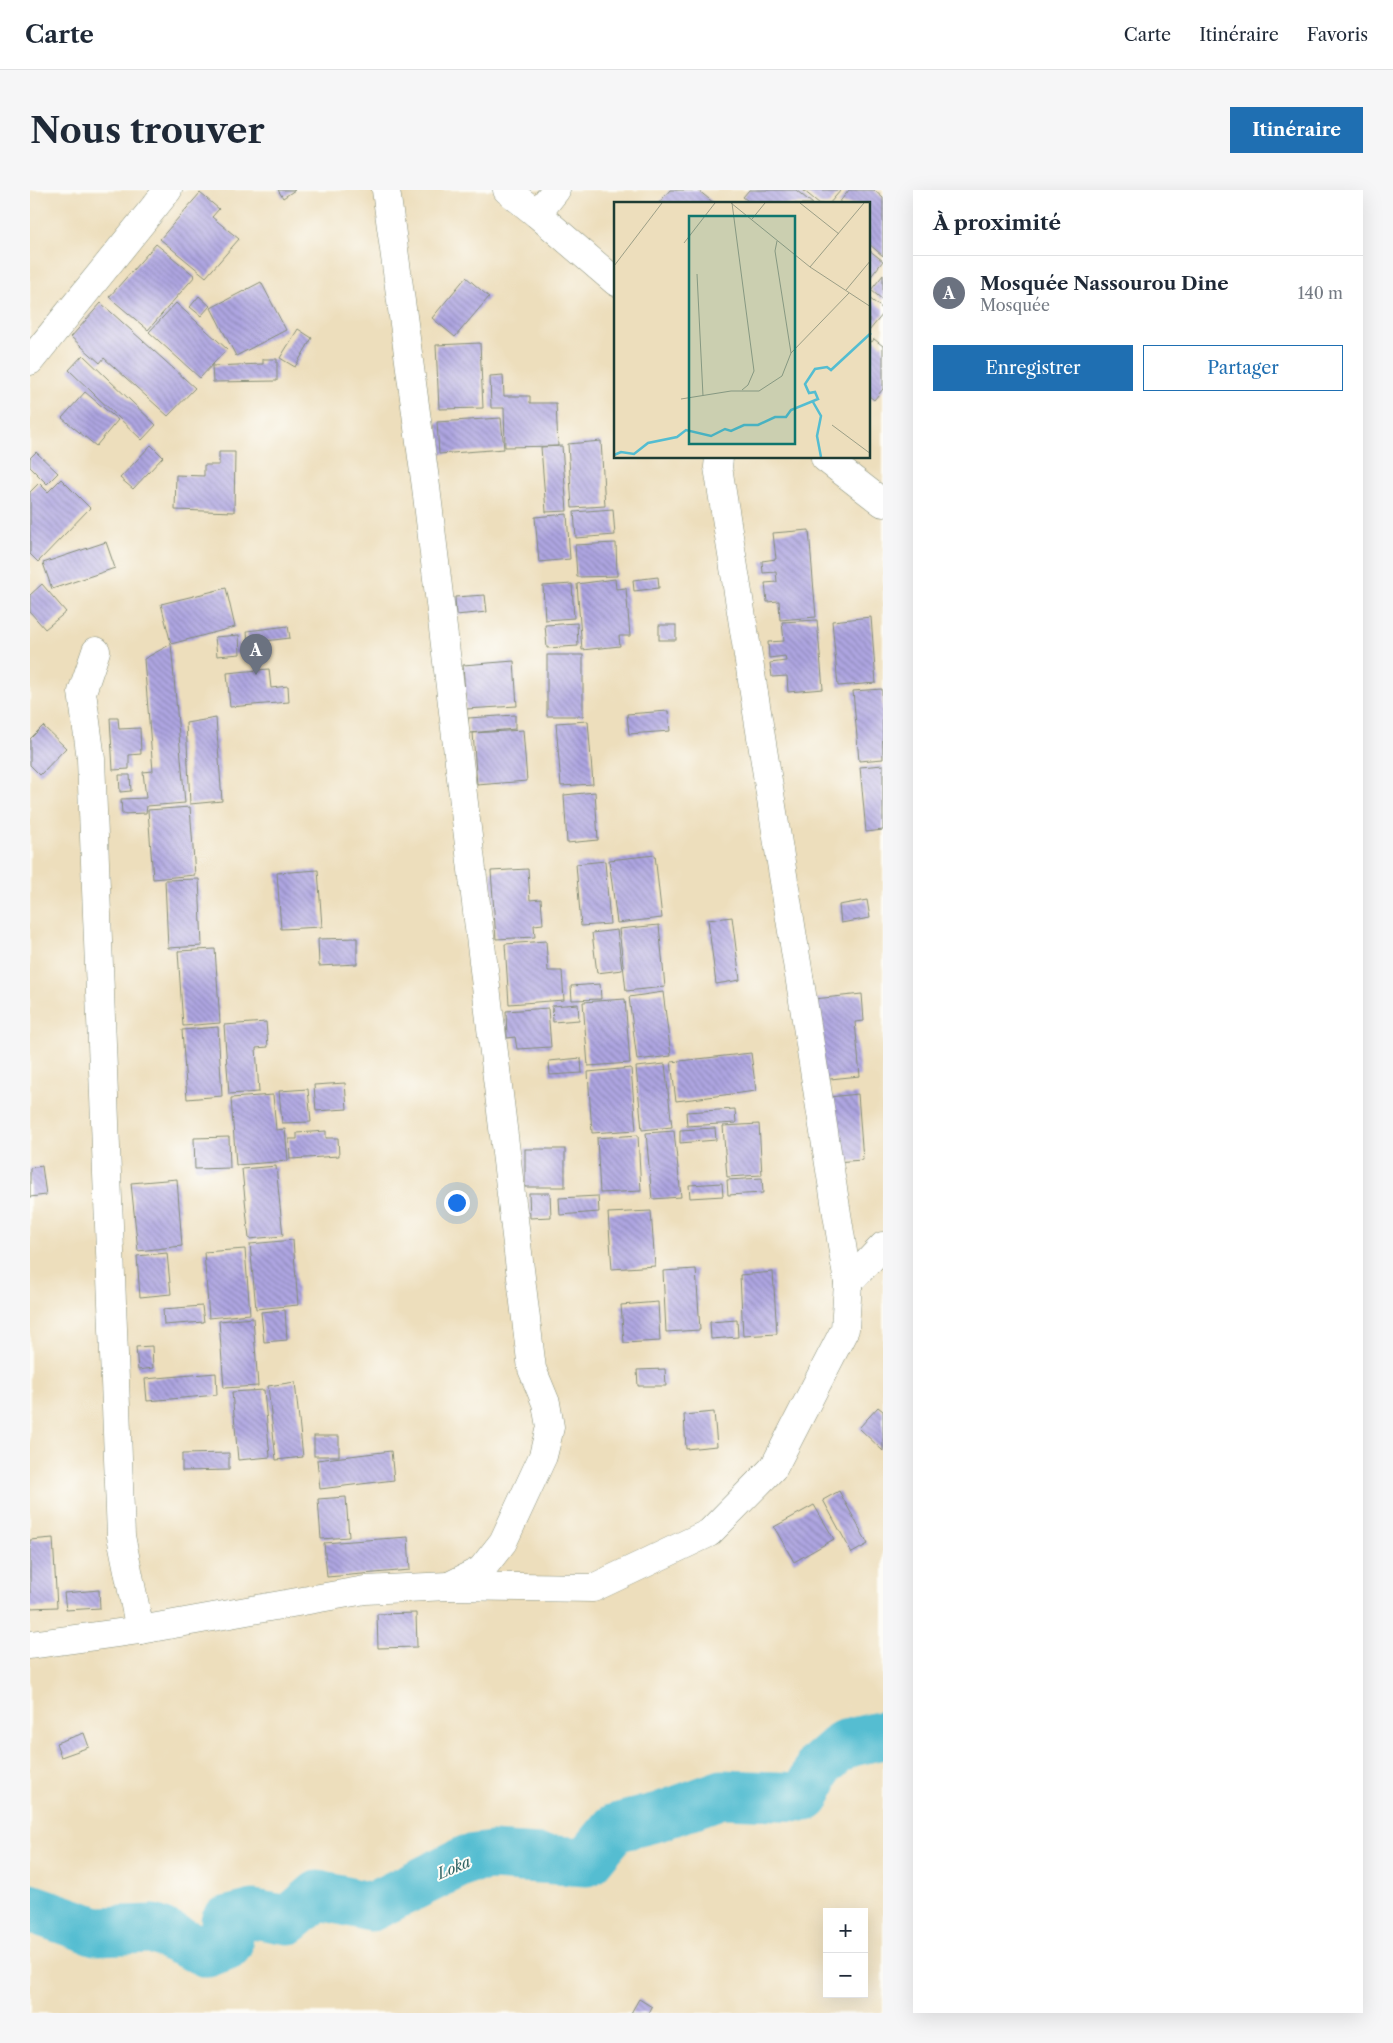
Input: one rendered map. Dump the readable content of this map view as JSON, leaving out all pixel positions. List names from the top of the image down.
{
  "water": ["Loka"],
  "page": {
    "header": "Carte",
    "nav": ["Carte", "Itinéraire", "Favoris"],
    "buttons": [
      "Itinéraire",
      ["Enregistrer", "Partager"]
    ],
    "title": "Nous trouver",
    "heading": "À proximité",
    "list": [
      {
        "mark": "A",
        "name": "Mosquée Nassourou Dine",
        "note": "Mosquée",
        "value": "140 m"
      }
    ],
    "pins": "A",
    "map_buttons": ["+", "−"]
  }
}
